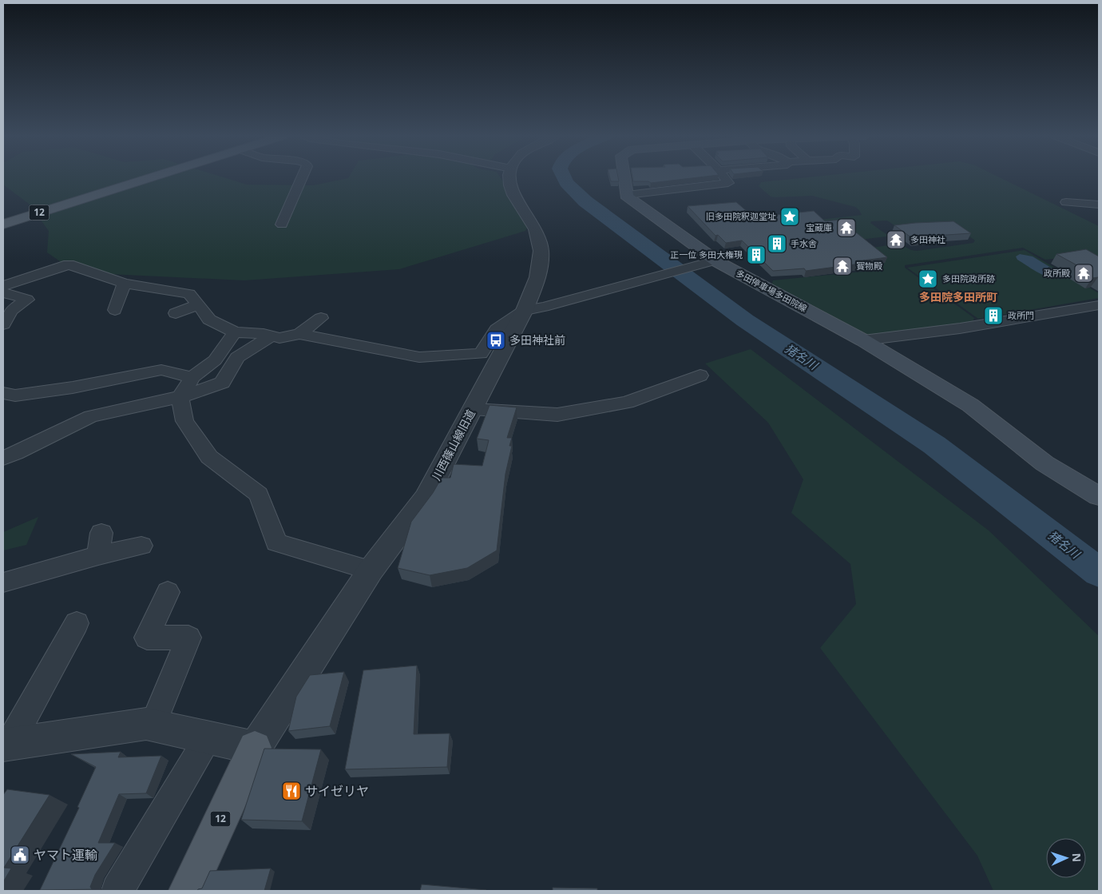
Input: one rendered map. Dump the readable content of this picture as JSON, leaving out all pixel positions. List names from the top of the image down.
{
  "streets": {
    "main road": ["12", "多田停車場多田院線"],
    "street": ["川西篠山線旧道"]
  },
  "crossings": [
    ["12", "川西篠山線旧道"]
  ],
  "districts": ["多田院多田所町"],
  "water": ["猪名川"],
  "places": {
    "place": ["旧多田院釈迦堂址", "多田院政所跡"],
    "temple": [
      "宝蔵庫",
      "多田神社",
      "寳物殿",
      "政所殿"
    ],
    "building": ["手水舎", "正一位 多田大権現", "政所門"],
    "bus stop": ["多田神社前"],
    "restaurant": ["サイゼリヤ"],
    "public building": ["ヤマト運輸"]
  },
  "north": "right"
}
